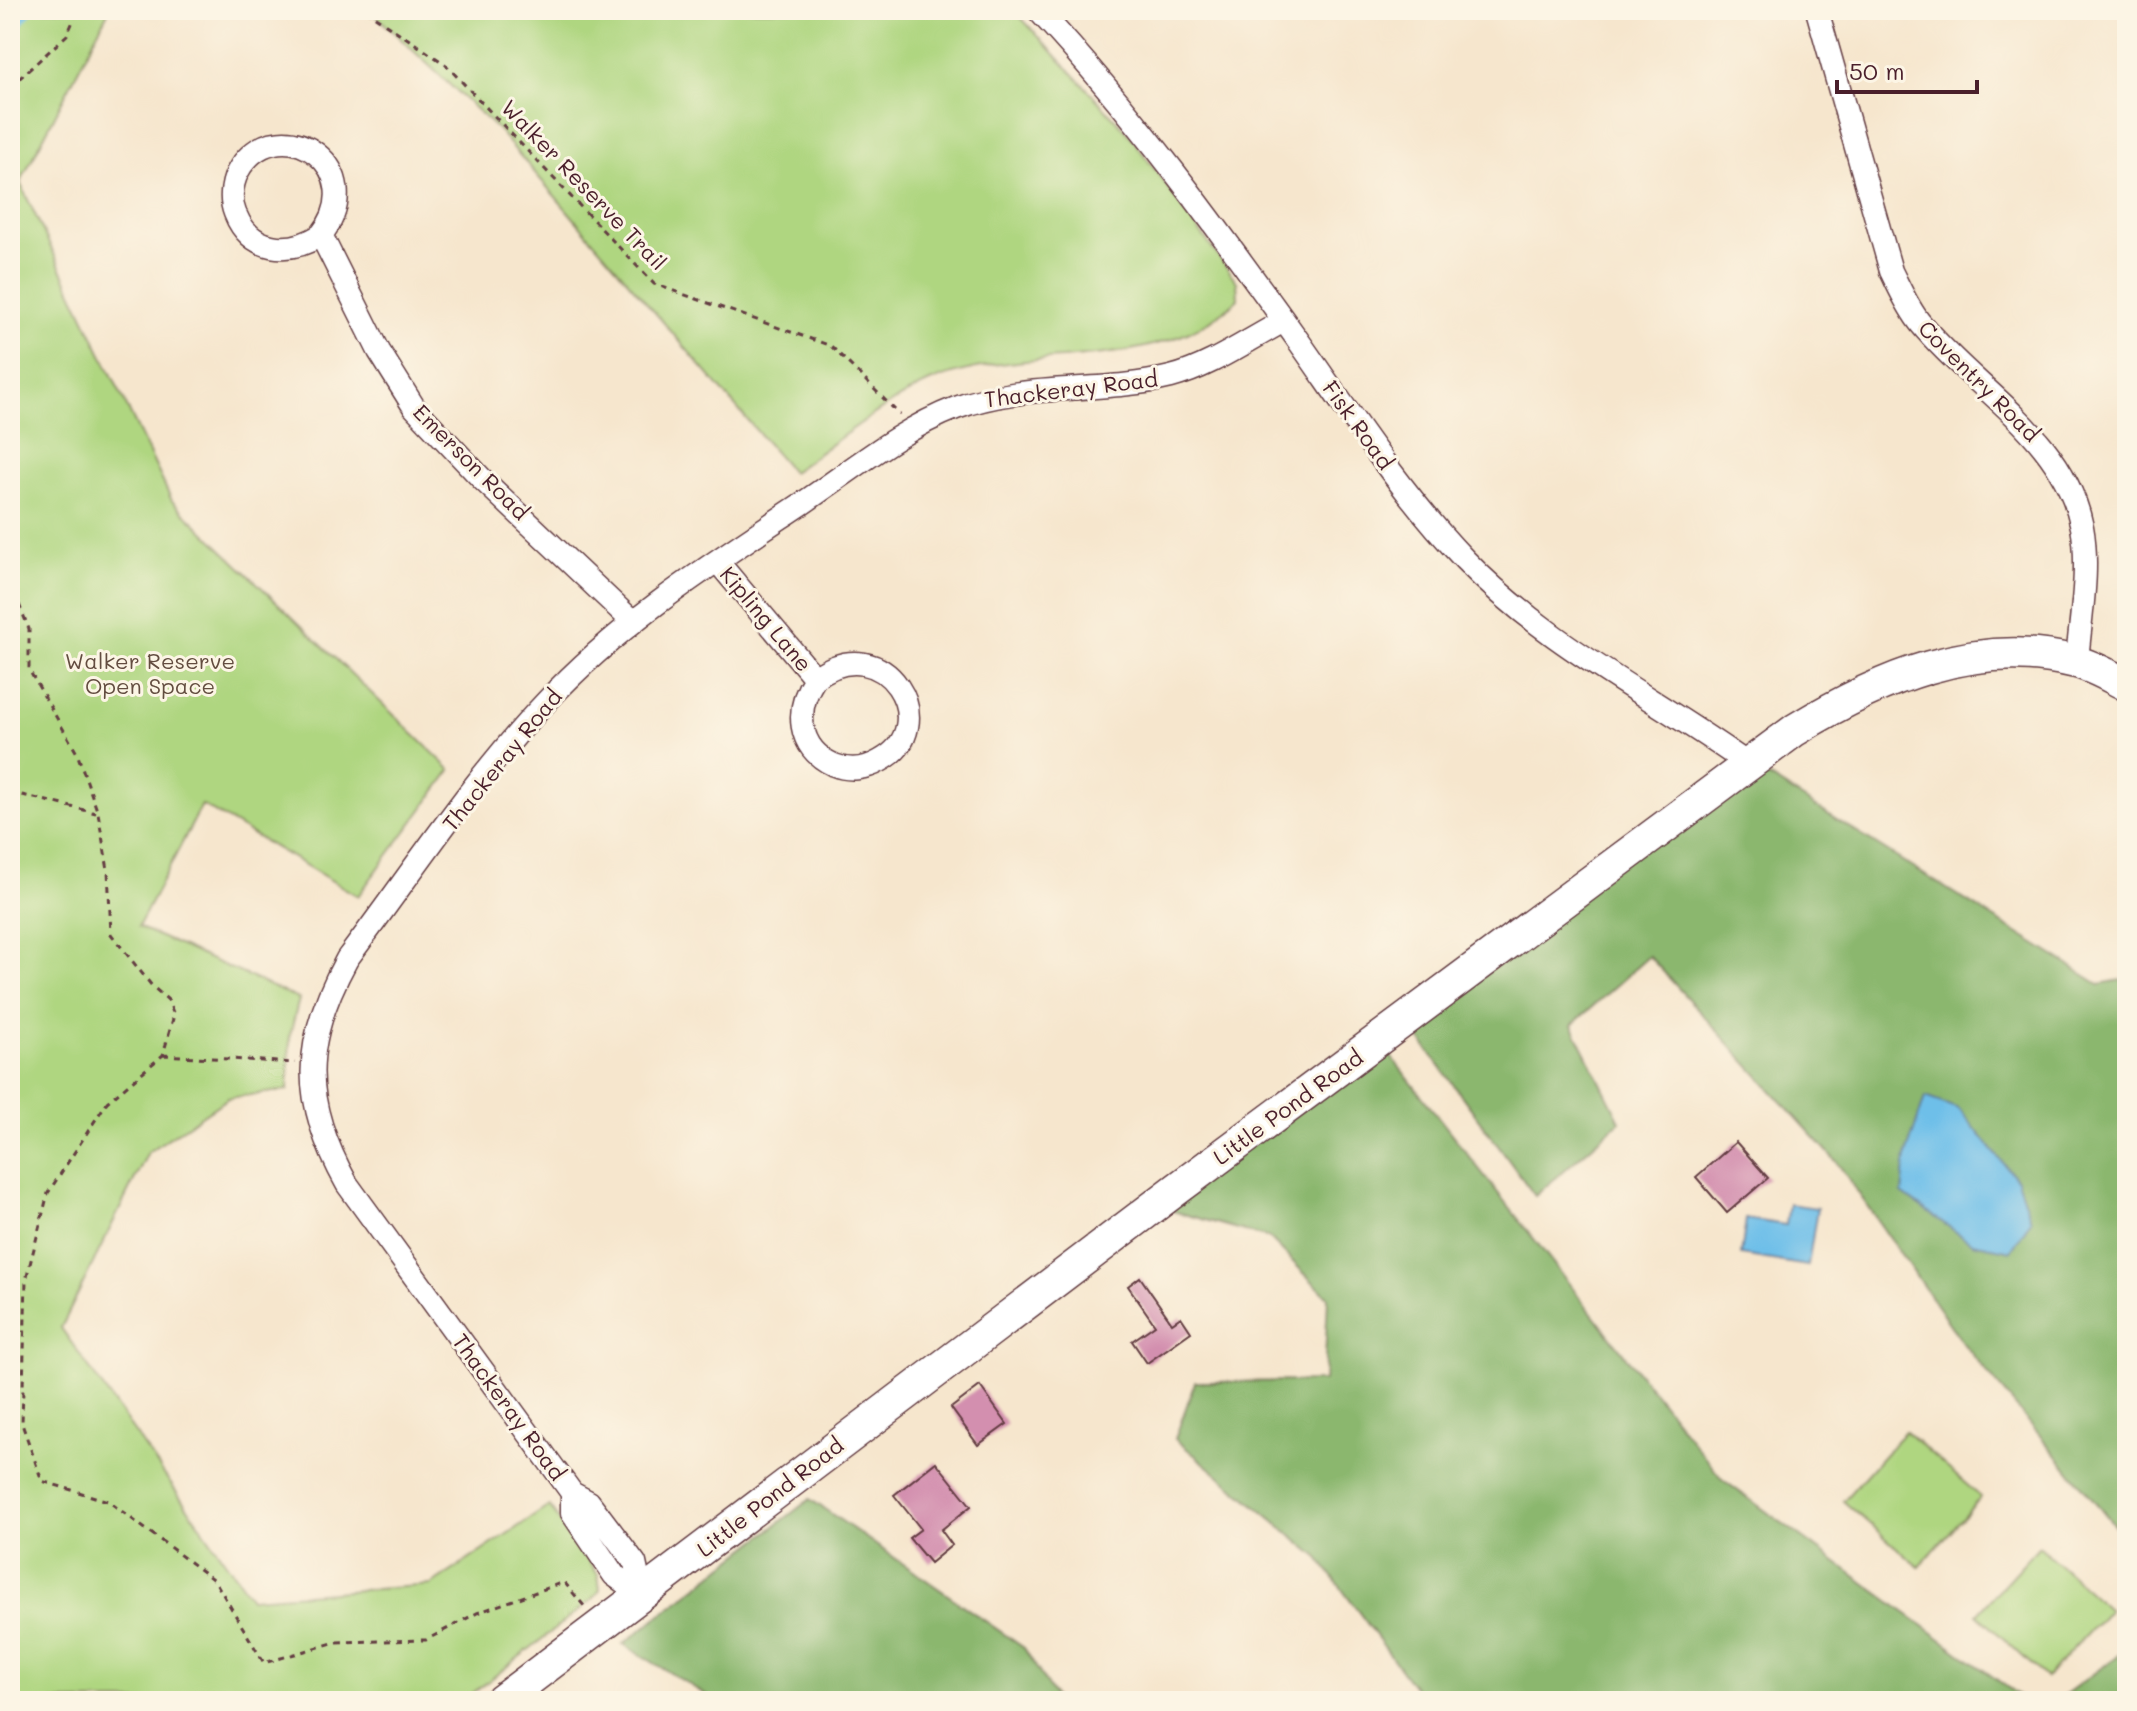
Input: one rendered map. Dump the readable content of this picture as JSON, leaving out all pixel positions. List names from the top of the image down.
{
  "streets": {
    "street": [
      "Coventry Road",
      "Thackeray Road",
      "Fisk Road",
      "Emerson Road",
      "Kipling Lane",
      "Little Pond Road"
    ],
    "path": ["Walker Reserve Trail"]
  },
  "crossings": [
    ["Walker Reserve Trail", "Thackeray Road"],
    ["Coventry Road", "Little Pond Road"],
    ["Thackeray Road", "Fisk Road"],
    ["Thackeray Road", "Emerson Road"],
    ["Thackeray Road", "Kipling Lane"],
    ["Thackeray Road", "Little Pond Road"],
    ["Fisk Road", "Little Pond Road"]
  ],
  "parks": ["Walker Reserve Open Space"],
  "scale_bar": "50 m"
}
